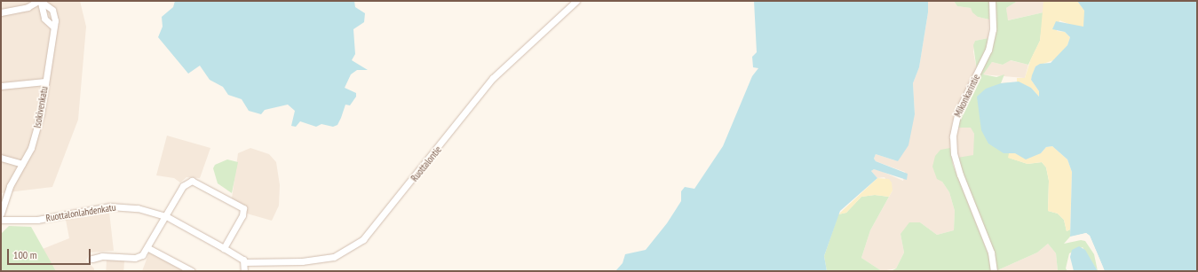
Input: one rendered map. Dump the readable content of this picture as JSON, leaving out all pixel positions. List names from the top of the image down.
{
  "streets": {
    "street": [
      "Mikonkarintie",
      "Isokivenkatu",
      "Ruottalontie",
      "Ruottalonlahdenkatu"
    ]
  },
  "crossings": [
    ["Ruottalontie", "Ruottalonlahdenkatu"]
  ],
  "scale_bar": "100 m"
}
